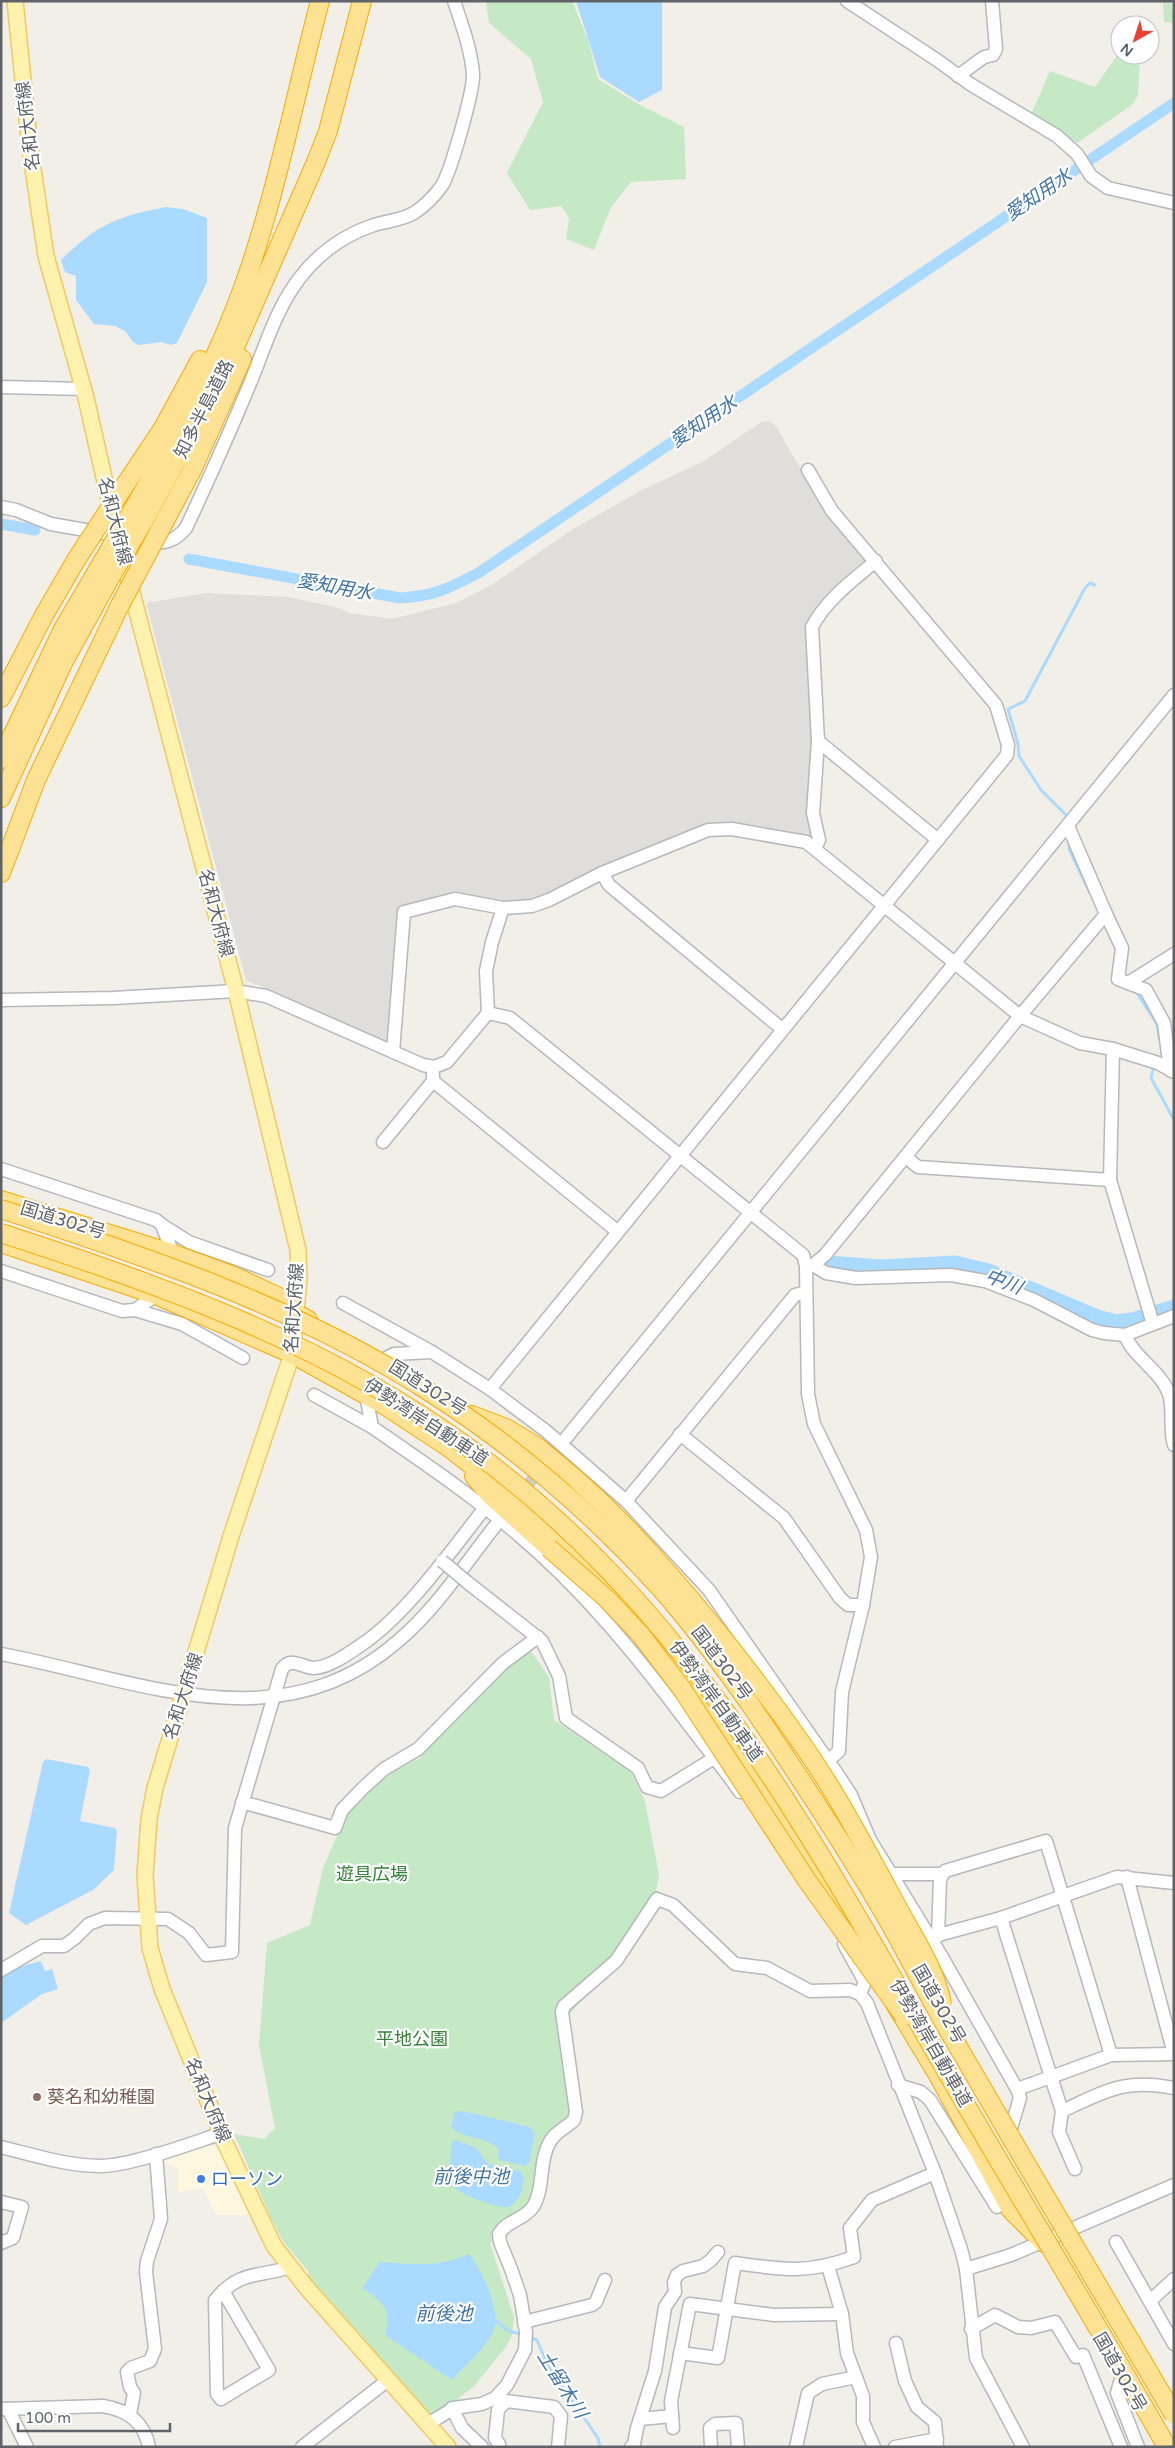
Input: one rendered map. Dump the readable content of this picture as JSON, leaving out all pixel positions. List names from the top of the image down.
{
  "streets": {
    "highway": ["知多半島道路", "国道302号", "伊勢湾岸自動車道"],
    "main road": ["名和大府線"]
  },
  "crossings": [
    ["名和大府線", "国道302号"]
  ],
  "water": [
    "愛知用水",
    "中川",
    "前後中池",
    "前後池",
    "土留木川"
  ],
  "parks": ["遊具広場", "平地公園"],
  "places": ["葵名和幼稚園", "ローソン"],
  "scale_bar": "100 m",
  "north": "bottom left"
}
